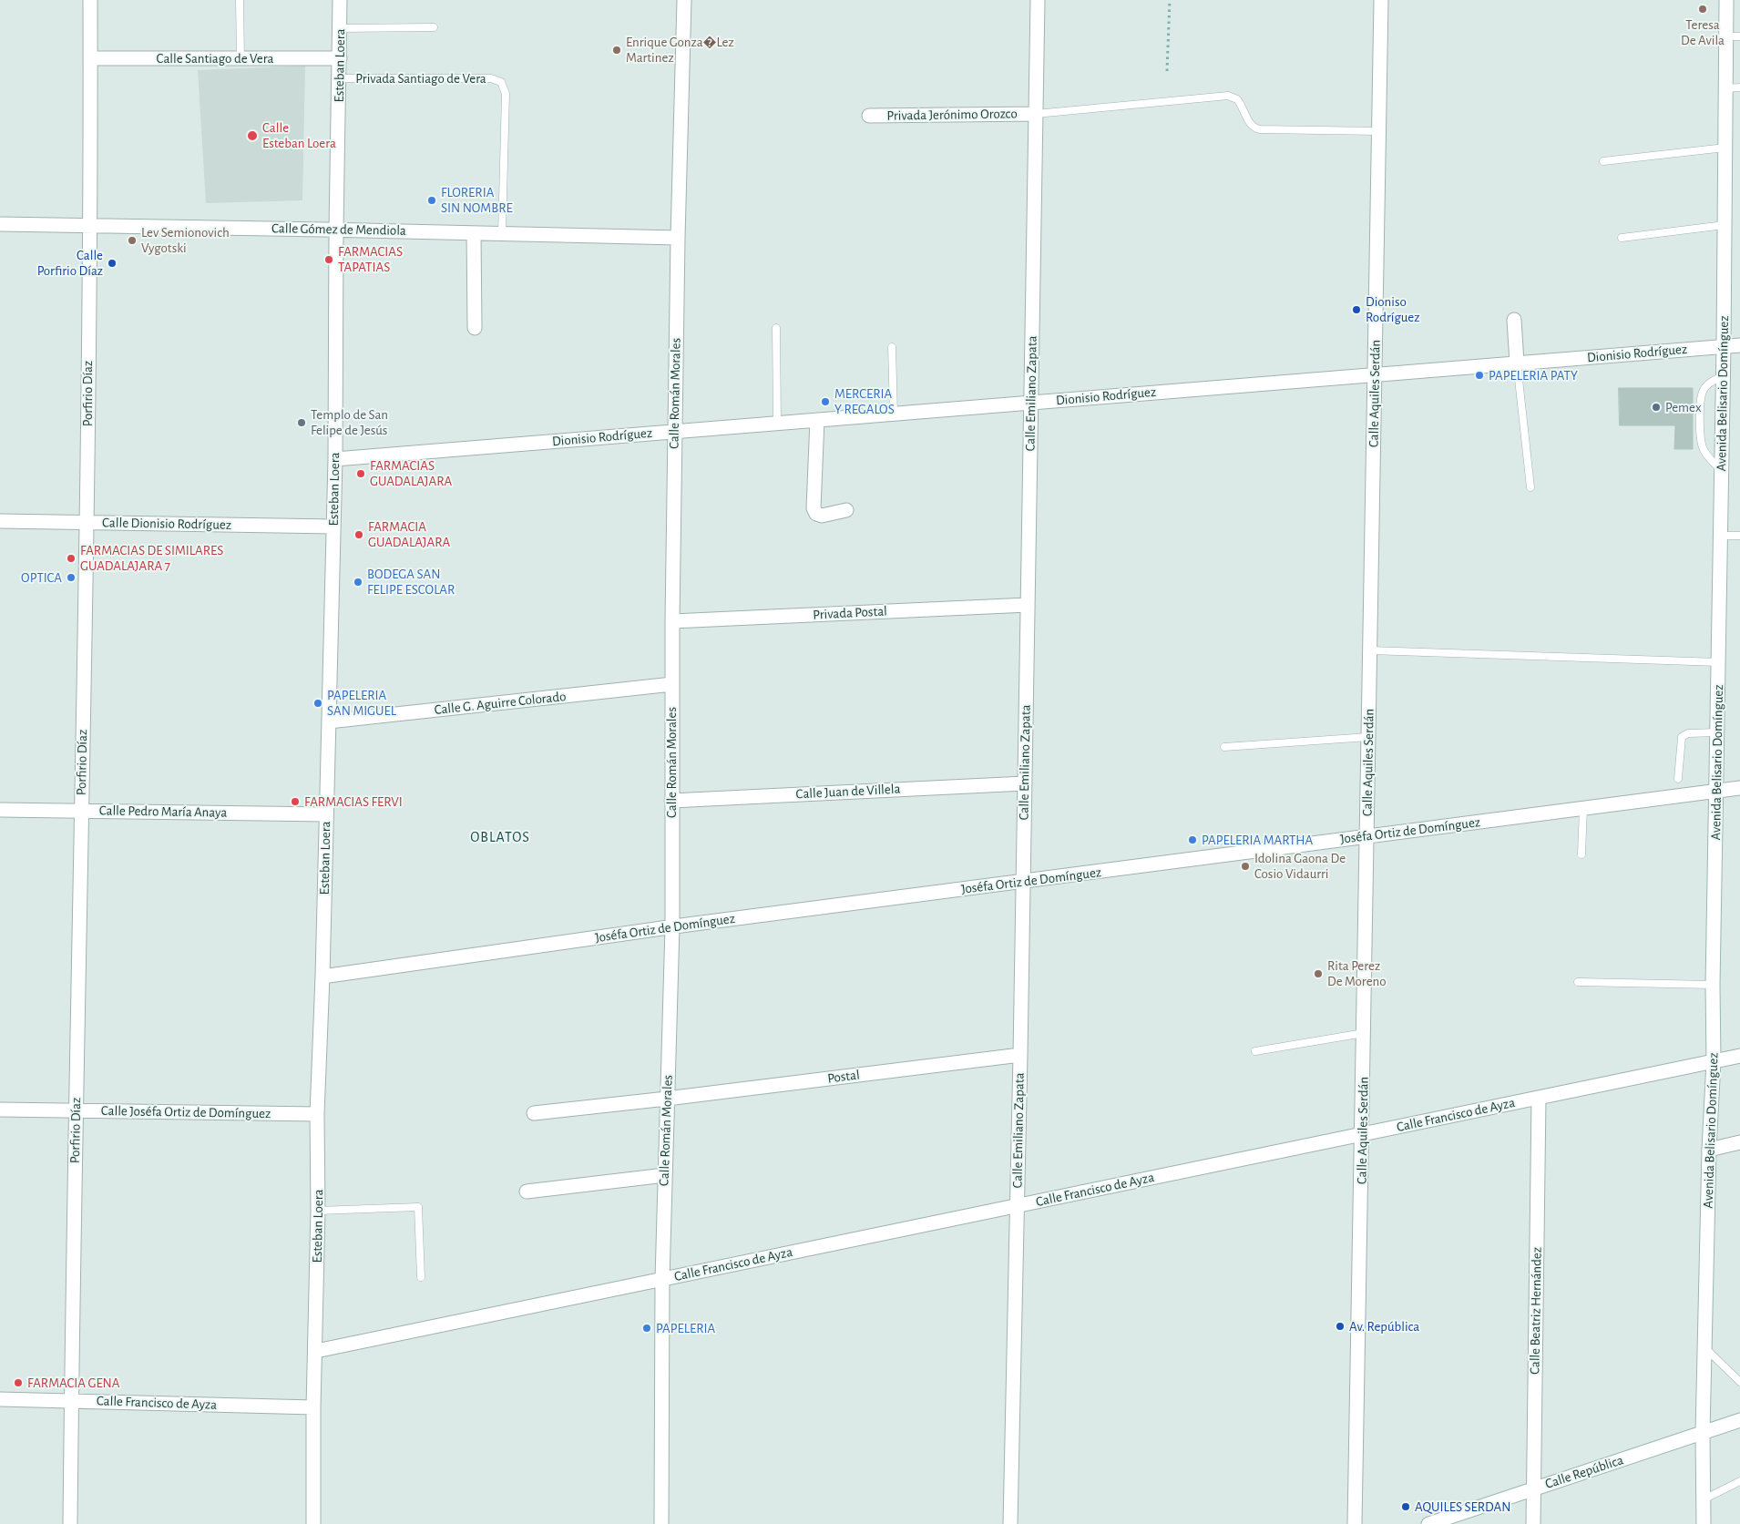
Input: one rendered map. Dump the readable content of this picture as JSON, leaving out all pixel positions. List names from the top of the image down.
{
  "streets": {
    "street": [
      "Calle Santiago de Vera",
      "Esteban Loera",
      "Privada Jerónimo Orozco",
      "Calle Gómez de Mendiola",
      "Dionisio Rodríguez",
      "Porfirio Díaz",
      "Calle Román Morales",
      "Calle Emiliano Zapata",
      "Calle Aquiles Serdán",
      "Avenida Belisario Domínguez",
      "Calle Dionisio Rodríguez",
      "Privada Postal",
      "Calle G. Aguirre Colorado",
      "Calle Juan de Villela",
      "Calle Pedro María Anaya",
      "Joséfa Ortiz de Domínguez",
      "Postal",
      "Calle Joséfa Ortiz de Domínguez",
      "Calle Francisco de Ayza",
      "Calle Beatriz Hernández",
      "Calle República"
    ],
    "lane": ["Privada Santiago de Vera"]
  },
  "crossings": [
    ["Calle Santiago de Vera", "Esteban Loera"],
    ["Calle Santiago de Vera", "Porfirio Díaz"],
    ["Esteban Loera", "Privada Santiago de Vera"],
    ["Esteban Loera", "Calle Gómez de Mendiola"],
    ["Esteban Loera", "Dionisio Rodríguez"],
    ["Esteban Loera", "Calle Dionisio Rodríguez"],
    ["Esteban Loera", "Calle G. Aguirre Colorado"],
    ["Esteban Loera", "Calle Pedro María Anaya"],
    ["Esteban Loera", "Joséfa Ortiz de Domínguez"],
    ["Esteban Loera", "Calle Joséfa Ortiz de Domínguez"],
    ["Esteban Loera", "Calle Francisco de Ayza"],
    ["Privada Santiago de Vera", "Calle Gómez de Mendiola"],
    ["Privada Jerónimo Orozco", "Calle Emiliano Zapata"],
    ["Calle Gómez de Mendiola", "Porfirio Díaz"],
    ["Calle Gómez de Mendiola", "Calle Román Morales"],
    ["Dionisio Rodríguez", "Calle Román Morales"],
    ["Dionisio Rodríguez", "Calle Emiliano Zapata"],
    ["Dionisio Rodríguez", "Calle Aquiles Serdán"],
    ["Dionisio Rodríguez", "Avenida Belisario Domínguez"],
    ["Porfirio Díaz", "Calle Dionisio Rodríguez"],
    ["Porfirio Díaz", "Calle Pedro María Anaya"],
    ["Porfirio Díaz", "Calle Joséfa Ortiz de Domínguez"],
    ["Porfirio Díaz", "Calle Francisco de Ayza"],
    ["Calle Román Morales", "Privada Postal"],
    ["Calle Román Morales", "Calle G. Aguirre Colorado"],
    ["Calle Román Morales", "Calle Juan de Villela"],
    ["Calle Román Morales", "Joséfa Ortiz de Domínguez"],
    ["Calle Román Morales", "Postal"],
    ["Calle Román Morales", "Calle Francisco de Ayza"],
    ["Calle Emiliano Zapata", "Privada Postal"],
    ["Calle Emiliano Zapata", "Calle Juan de Villela"],
    ["Calle Emiliano Zapata", "Joséfa Ortiz de Domínguez"],
    ["Calle Emiliano Zapata", "Postal"],
    ["Calle Emiliano Zapata", "Calle Francisco de Ayza"],
    ["Calle Aquiles Serdán", "Joséfa Ortiz de Domínguez"],
    ["Calle Aquiles Serdán", "Calle Francisco de Ayza"],
    ["Avenida Belisario Domínguez", "Joséfa Ortiz de Domínguez"],
    ["Avenida Belisario Domínguez", "Calle Francisco de Ayza"],
    ["Avenida Belisario Domínguez", "Calle República"],
    ["Calle Francisco de Ayza", "Calle Beatriz Hernández"],
    ["Calle Beatriz Hernández", "Calle República"]
  ],
  "districts": ["OBLATOS"],
  "places": [
    "Teresa De Avila",
    "Enrique Gonza�Lez Martinez",
    "Calle Esteban Loera",
    "FLORERIA SIN NOMBRE",
    "Lev Semionovich Vygotski",
    "FARMACIAS TAPATIAS",
    "Calle Porfirio Díaz",
    "Dioniso Rodríguez",
    "PAPELERIA PATY",
    "MERCERIA Y REGALOS",
    "Pemex",
    "Templo de San Felipe de Jesús",
    "FARMACIAS GUADALAJARA",
    "FARMACIA GUADALAJARA",
    "FARMACIAS DE SIMILARES GUADALAJARA 7",
    "OPTICA",
    "BODEGA SAN FELIPE ESCOLAR",
    "PAPELERIA SAN MIGUEL",
    "FARMACIAS FERVI",
    "PAPELERIA MARTHA",
    "Idolina Gaona De Cosio Vidaurri",
    "Rita Perez De Moreno",
    "Av. República",
    "PAPELERIA",
    "FARMACIA GENA",
    "AQUILES SERDAN"
  ]
}
